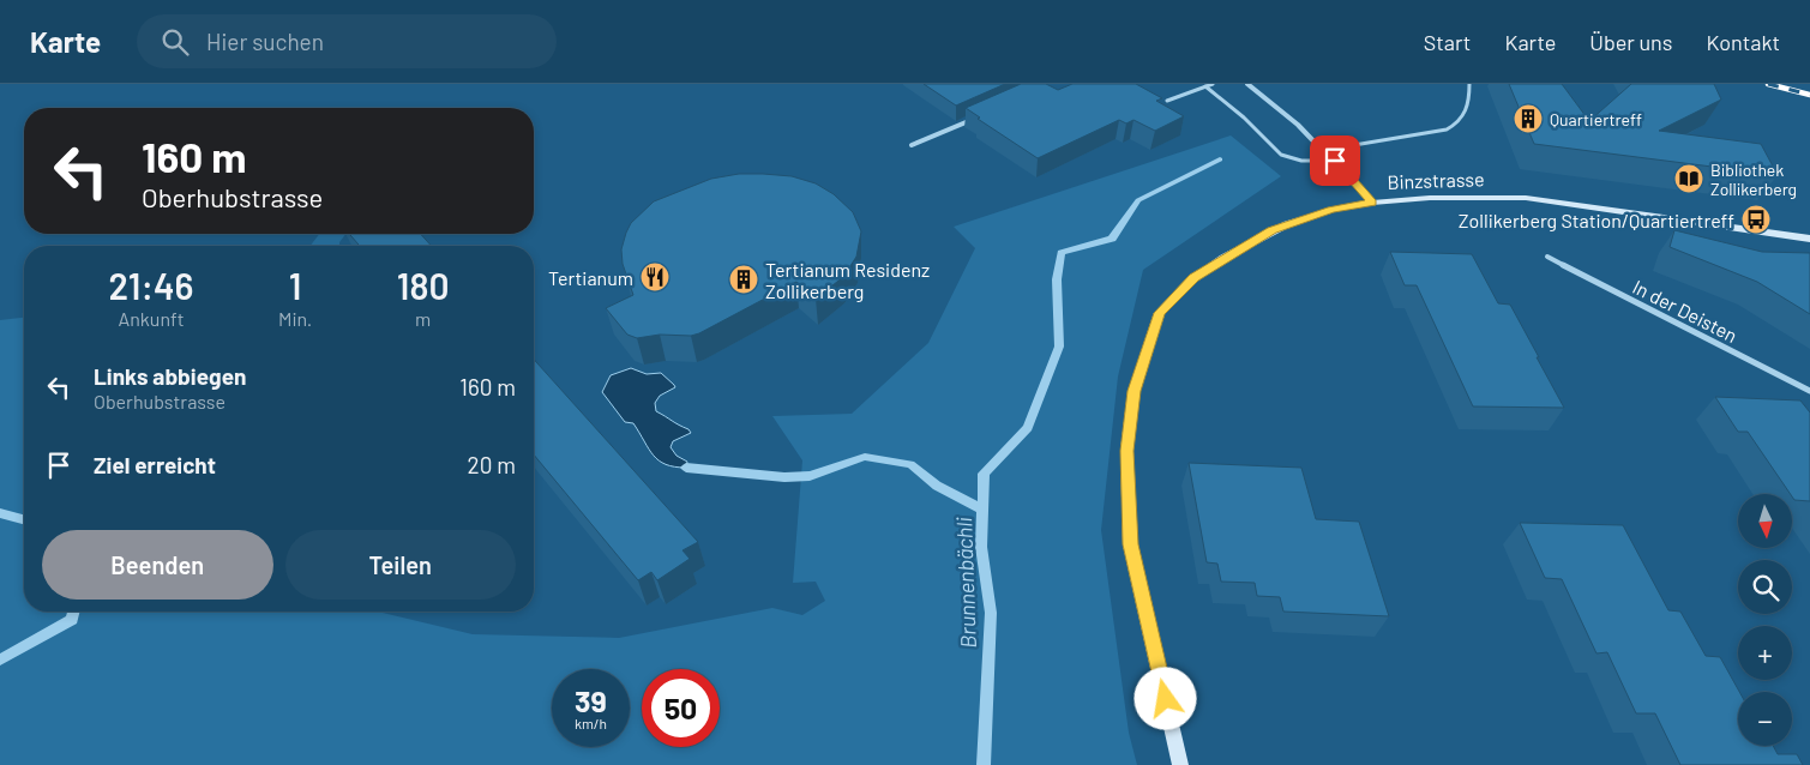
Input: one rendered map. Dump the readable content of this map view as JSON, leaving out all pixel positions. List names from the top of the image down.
{
  "streets": {
    "main road": ["Binzstrasse"],
    "street": ["In der Deisten"]
  },
  "water": ["Brunnenbächli"],
  "places": {
    "building": ["Quartiertreff", "Tertianum Residenz Zollikerberg"],
    "library": ["Bibliothek Zollikerberg"],
    "bus stop": ["Zollikerberg Station/Quartiertreff"],
    "restaurant": ["Tertianum"]
  },
  "north": "bottom",
  "page": {
    "header": "Karte",
    "search": "Hier suchen",
    "nav": [
      "Start",
      "Karte",
      "Über uns",
      "Kontakt"
    ],
    "turn": ["160 m", "Oberhubstrasse"],
    "eta": [
      "21:46",
      "Ankunft",
      "1",
      "Min.",
      "180",
      "m"
    ],
    "list": [
      {
        "name": "Links abbiegen",
        "note": "Oberhubstrasse",
        "value": "160 m"
      },
      {
        "name": "Ziel erreicht",
        "value": "20 m"
      }
    ],
    "map_buttons": ["+", "−"],
    "buttons": ["Beenden", "Teilen"],
    "speed": "39 km/h",
    "limit": "50"
  }
}
